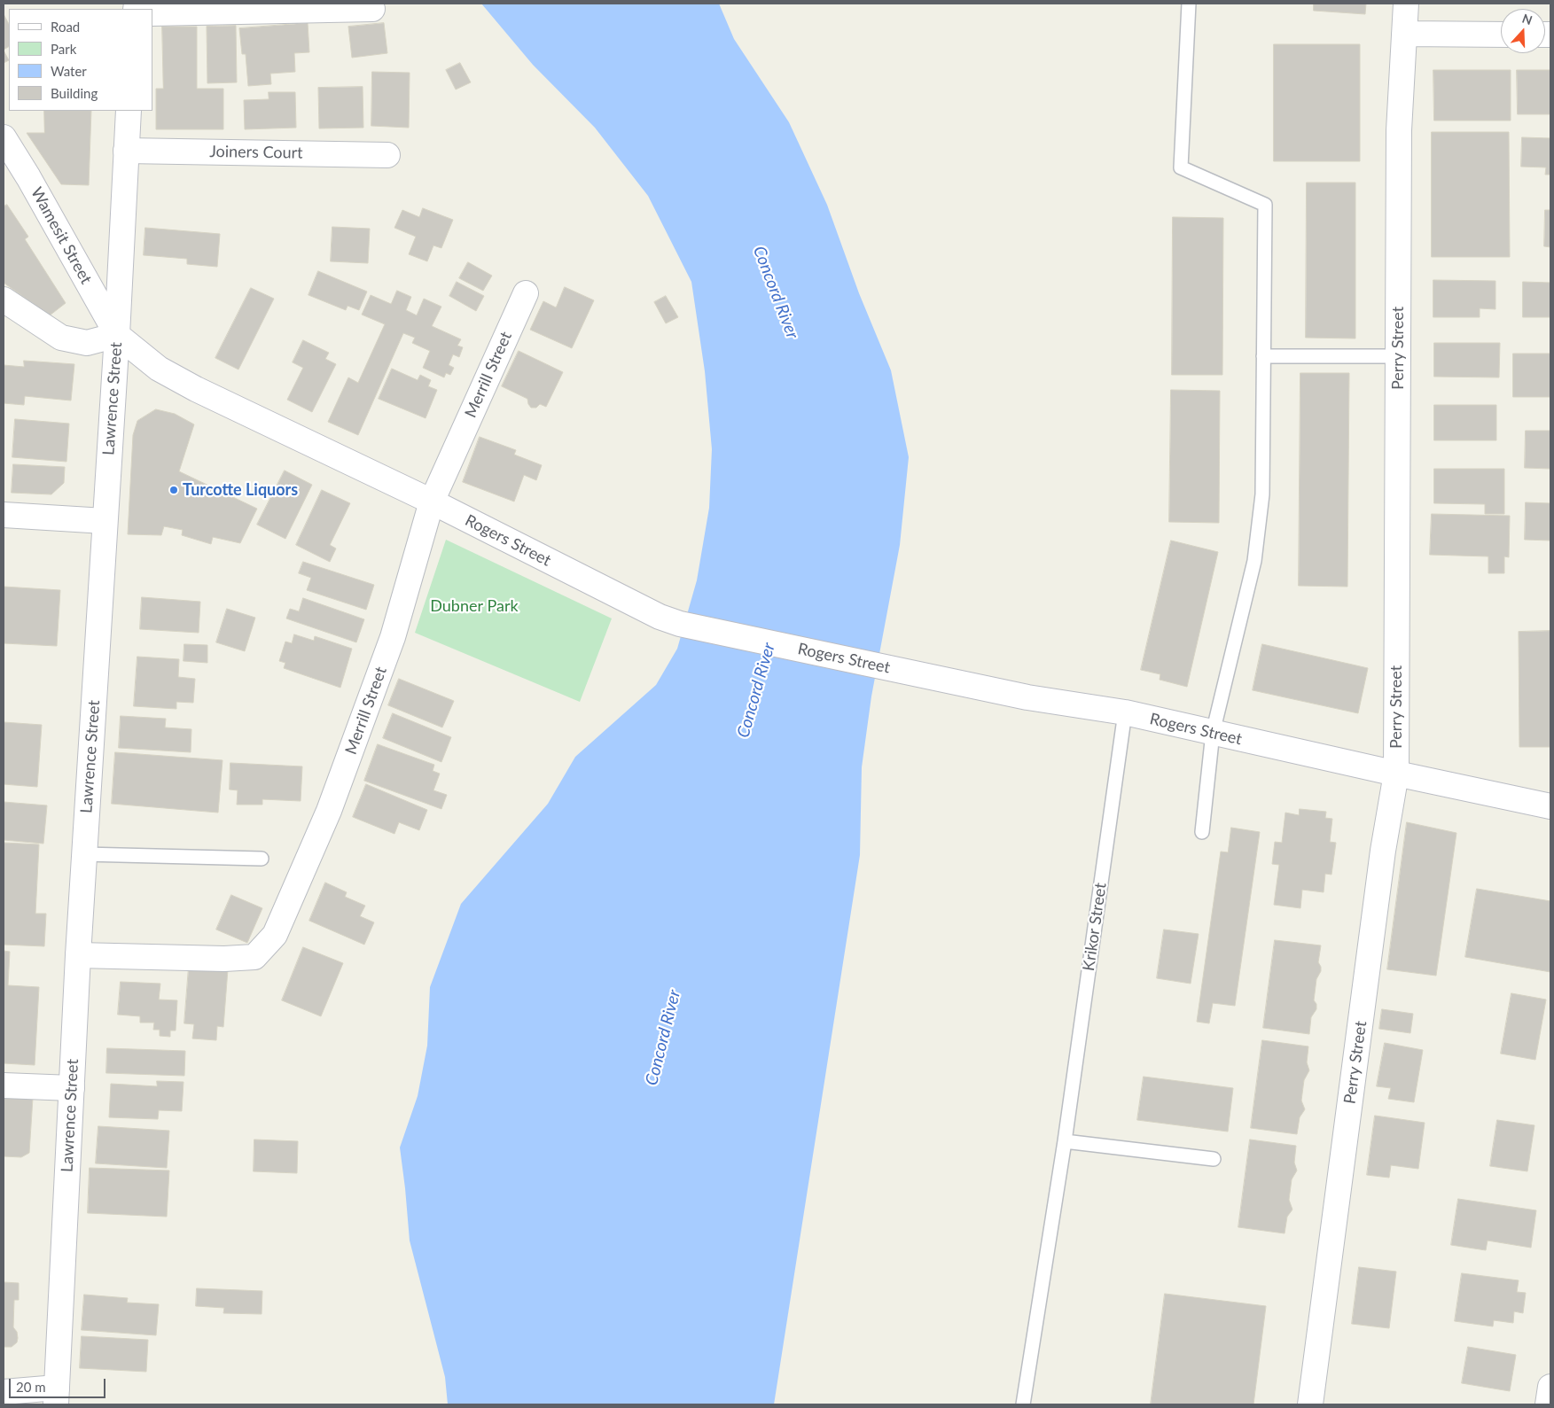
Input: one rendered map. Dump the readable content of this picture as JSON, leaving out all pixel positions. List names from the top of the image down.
{
  "streets": {
    "street": [
      "Joiners Court",
      "Wamesit Street",
      "Perry Street",
      "Merrill Street",
      "Lawrence Street",
      "Rogers Street"
    ],
    "lane": ["Krikor Street"]
  },
  "crossings": [
    ["Joiners Court", "Lawrence Street"],
    ["Wamesit Street", "Lawrence Street"],
    ["Wamesit Street", "Rogers Street"],
    ["Perry Street", "Rogers Street"],
    ["Merrill Street", "Lawrence Street"],
    ["Merrill Street", "Rogers Street"],
    ["Lawrence Street", "Rogers Street"],
    ["Rogers Street", "Krikor Street"]
  ],
  "water": ["Concord River"],
  "parks": ["Dubner Park"],
  "places": ["Turcotte Liquors"],
  "legend": [
    "Road",
    "Park",
    "Water",
    "Building"
  ],
  "scale_bar": "20 m",
  "north": "top"
}
